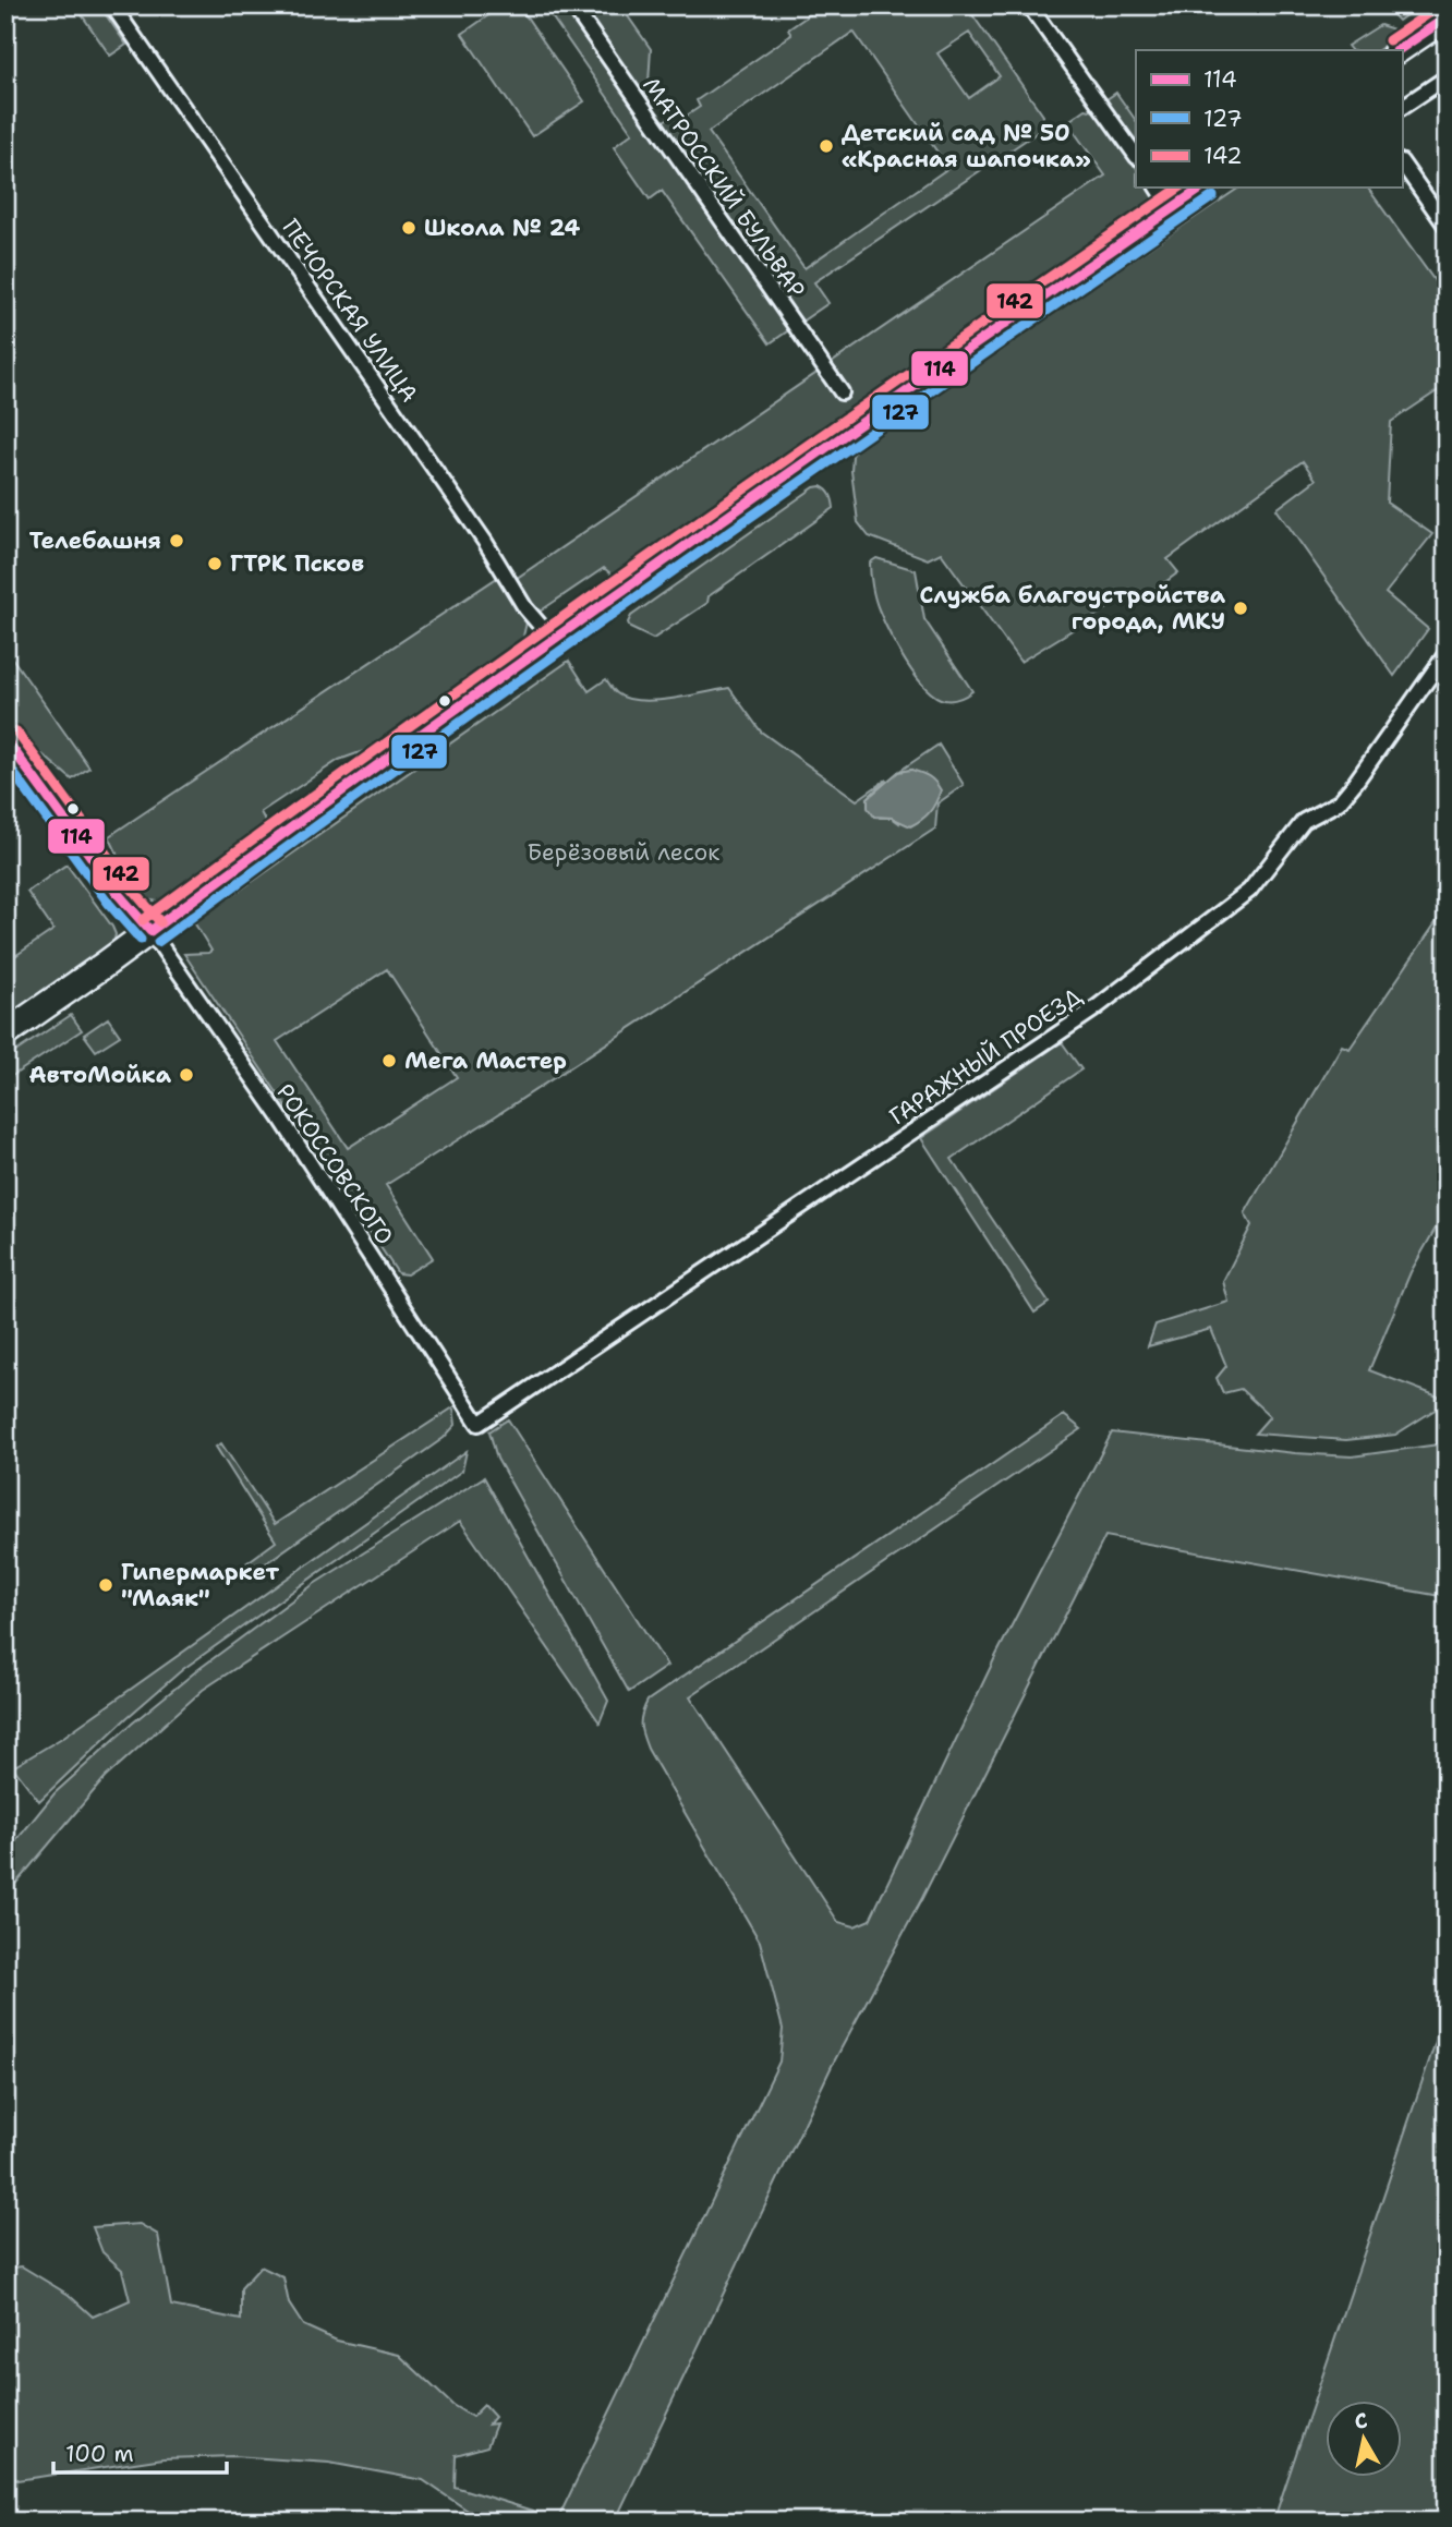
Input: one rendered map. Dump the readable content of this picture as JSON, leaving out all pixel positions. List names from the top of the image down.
{
  "streets": {
    "street": [
      "МАТРОССКИЙ БУЛЬВАР",
      "ПЕЧОРСКАЯ УЛИЦА",
      "ГАРАЖНЫЙ ПРОЕЗД",
      "РОКОССОВСКОГО"
    ]
  },
  "crossings": [
    ["ГАРАЖНЫЙ ПРОЕЗД", "РОКОССОВСКОГО"]
  ],
  "parks": ["Берёзовый лесок"],
  "places": [
    "Детский сад № 50 «Красная шапочка»",
    "Школа № 24",
    "Телебашня",
    "ГТРК Псков",
    "Служба благоустройства города, МКУ",
    "Мега Мастер",
    "АвтоМойка",
    "Гипермаркет \"Маяк\""
  ],
  "lines": ["transit line 142", "transit line 114", "transit line 127"],
  "legend": ["114", "127", "142"],
  "scale_bar": "100 m",
  "north": "top"
}
